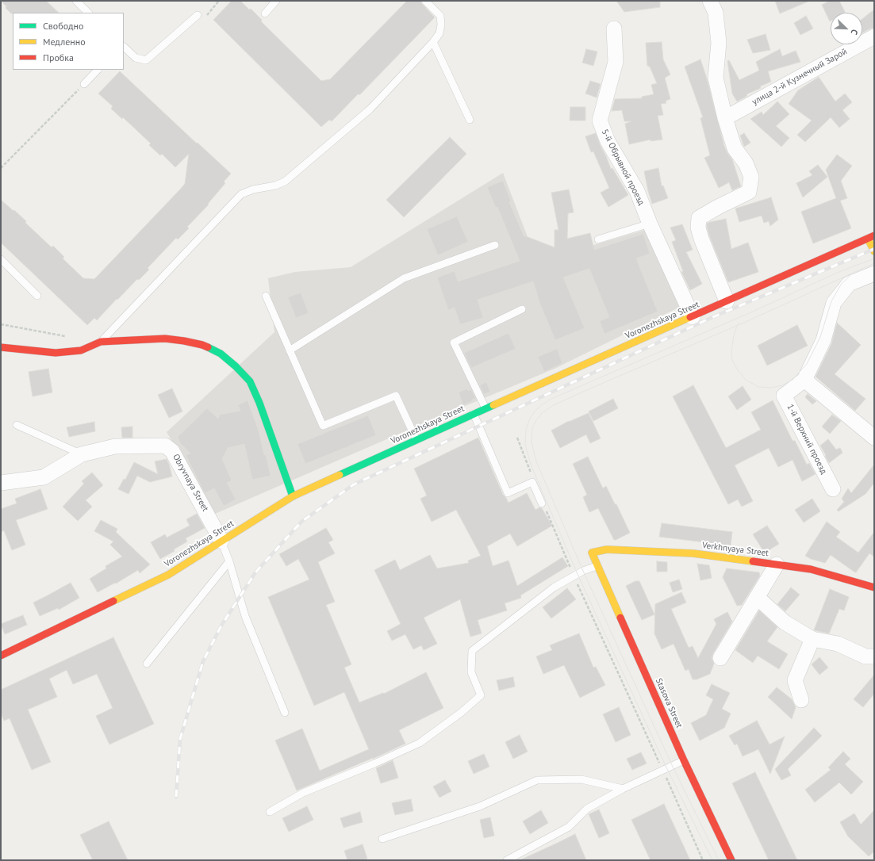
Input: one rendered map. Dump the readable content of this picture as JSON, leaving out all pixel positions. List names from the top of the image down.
{
  "streets": {
    "street": [
      "улица 2-й Кузнечный Зарой",
      "5-й Обрывной проезд",
      "Voronezhskaya Street",
      "1-й Верхний проезд",
      "Obryvnaya Street",
      "Verkhnyaya Street",
      "Stasova Street"
    ]
  },
  "crossings": [
    ["5-й Обрывной проезд", "Voronezhskaya Street"],
    ["Voronezhskaya Street", "Obryvnaya Street"],
    ["Verkhnyaya Street", "Stasova Street"]
  ],
  "legend": ["Свободно", "Медленно", "Пробка"],
  "north": "bottom right"
}
